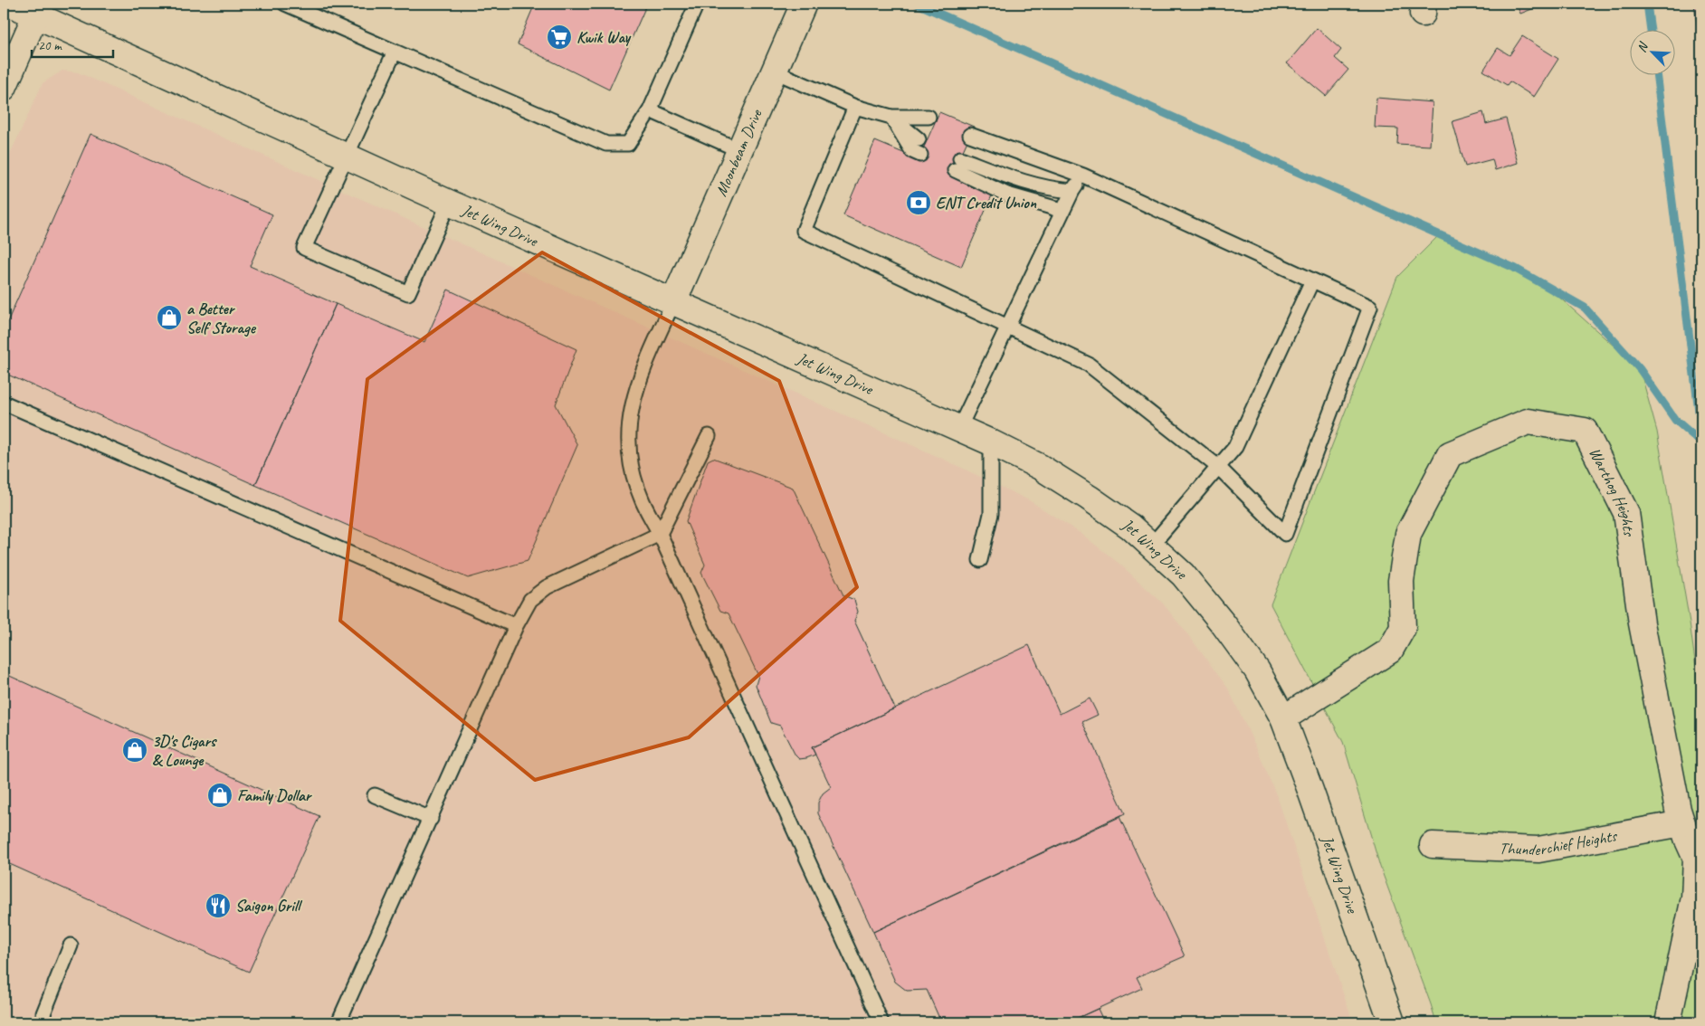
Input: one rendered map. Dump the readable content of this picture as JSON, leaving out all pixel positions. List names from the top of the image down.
{
  "streets": {
    "main road": [
      "Moonbeam Drive",
      "Jet Wing Drive",
      "Warthog Heights",
      "Thunderchief Heights"
    ]
  },
  "crossings": [
    ["Moonbeam Drive", "Jet Wing Drive"],
    ["Jet Wing Drive", "Warthog Heights"],
    ["Warthog Heights", "Thunderchief Heights"]
  ],
  "places": {
    "supermarket": ["Kwik Way"],
    "bank": ["ENT Credit Union"],
    "shop": ["a Better Self Storage", "3D's Cigars & Lounge", "Family Dollar"],
    "restaurant": ["Saigon Grill"]
  },
  "scale_bar": "20 m",
  "north": "top left"
}
